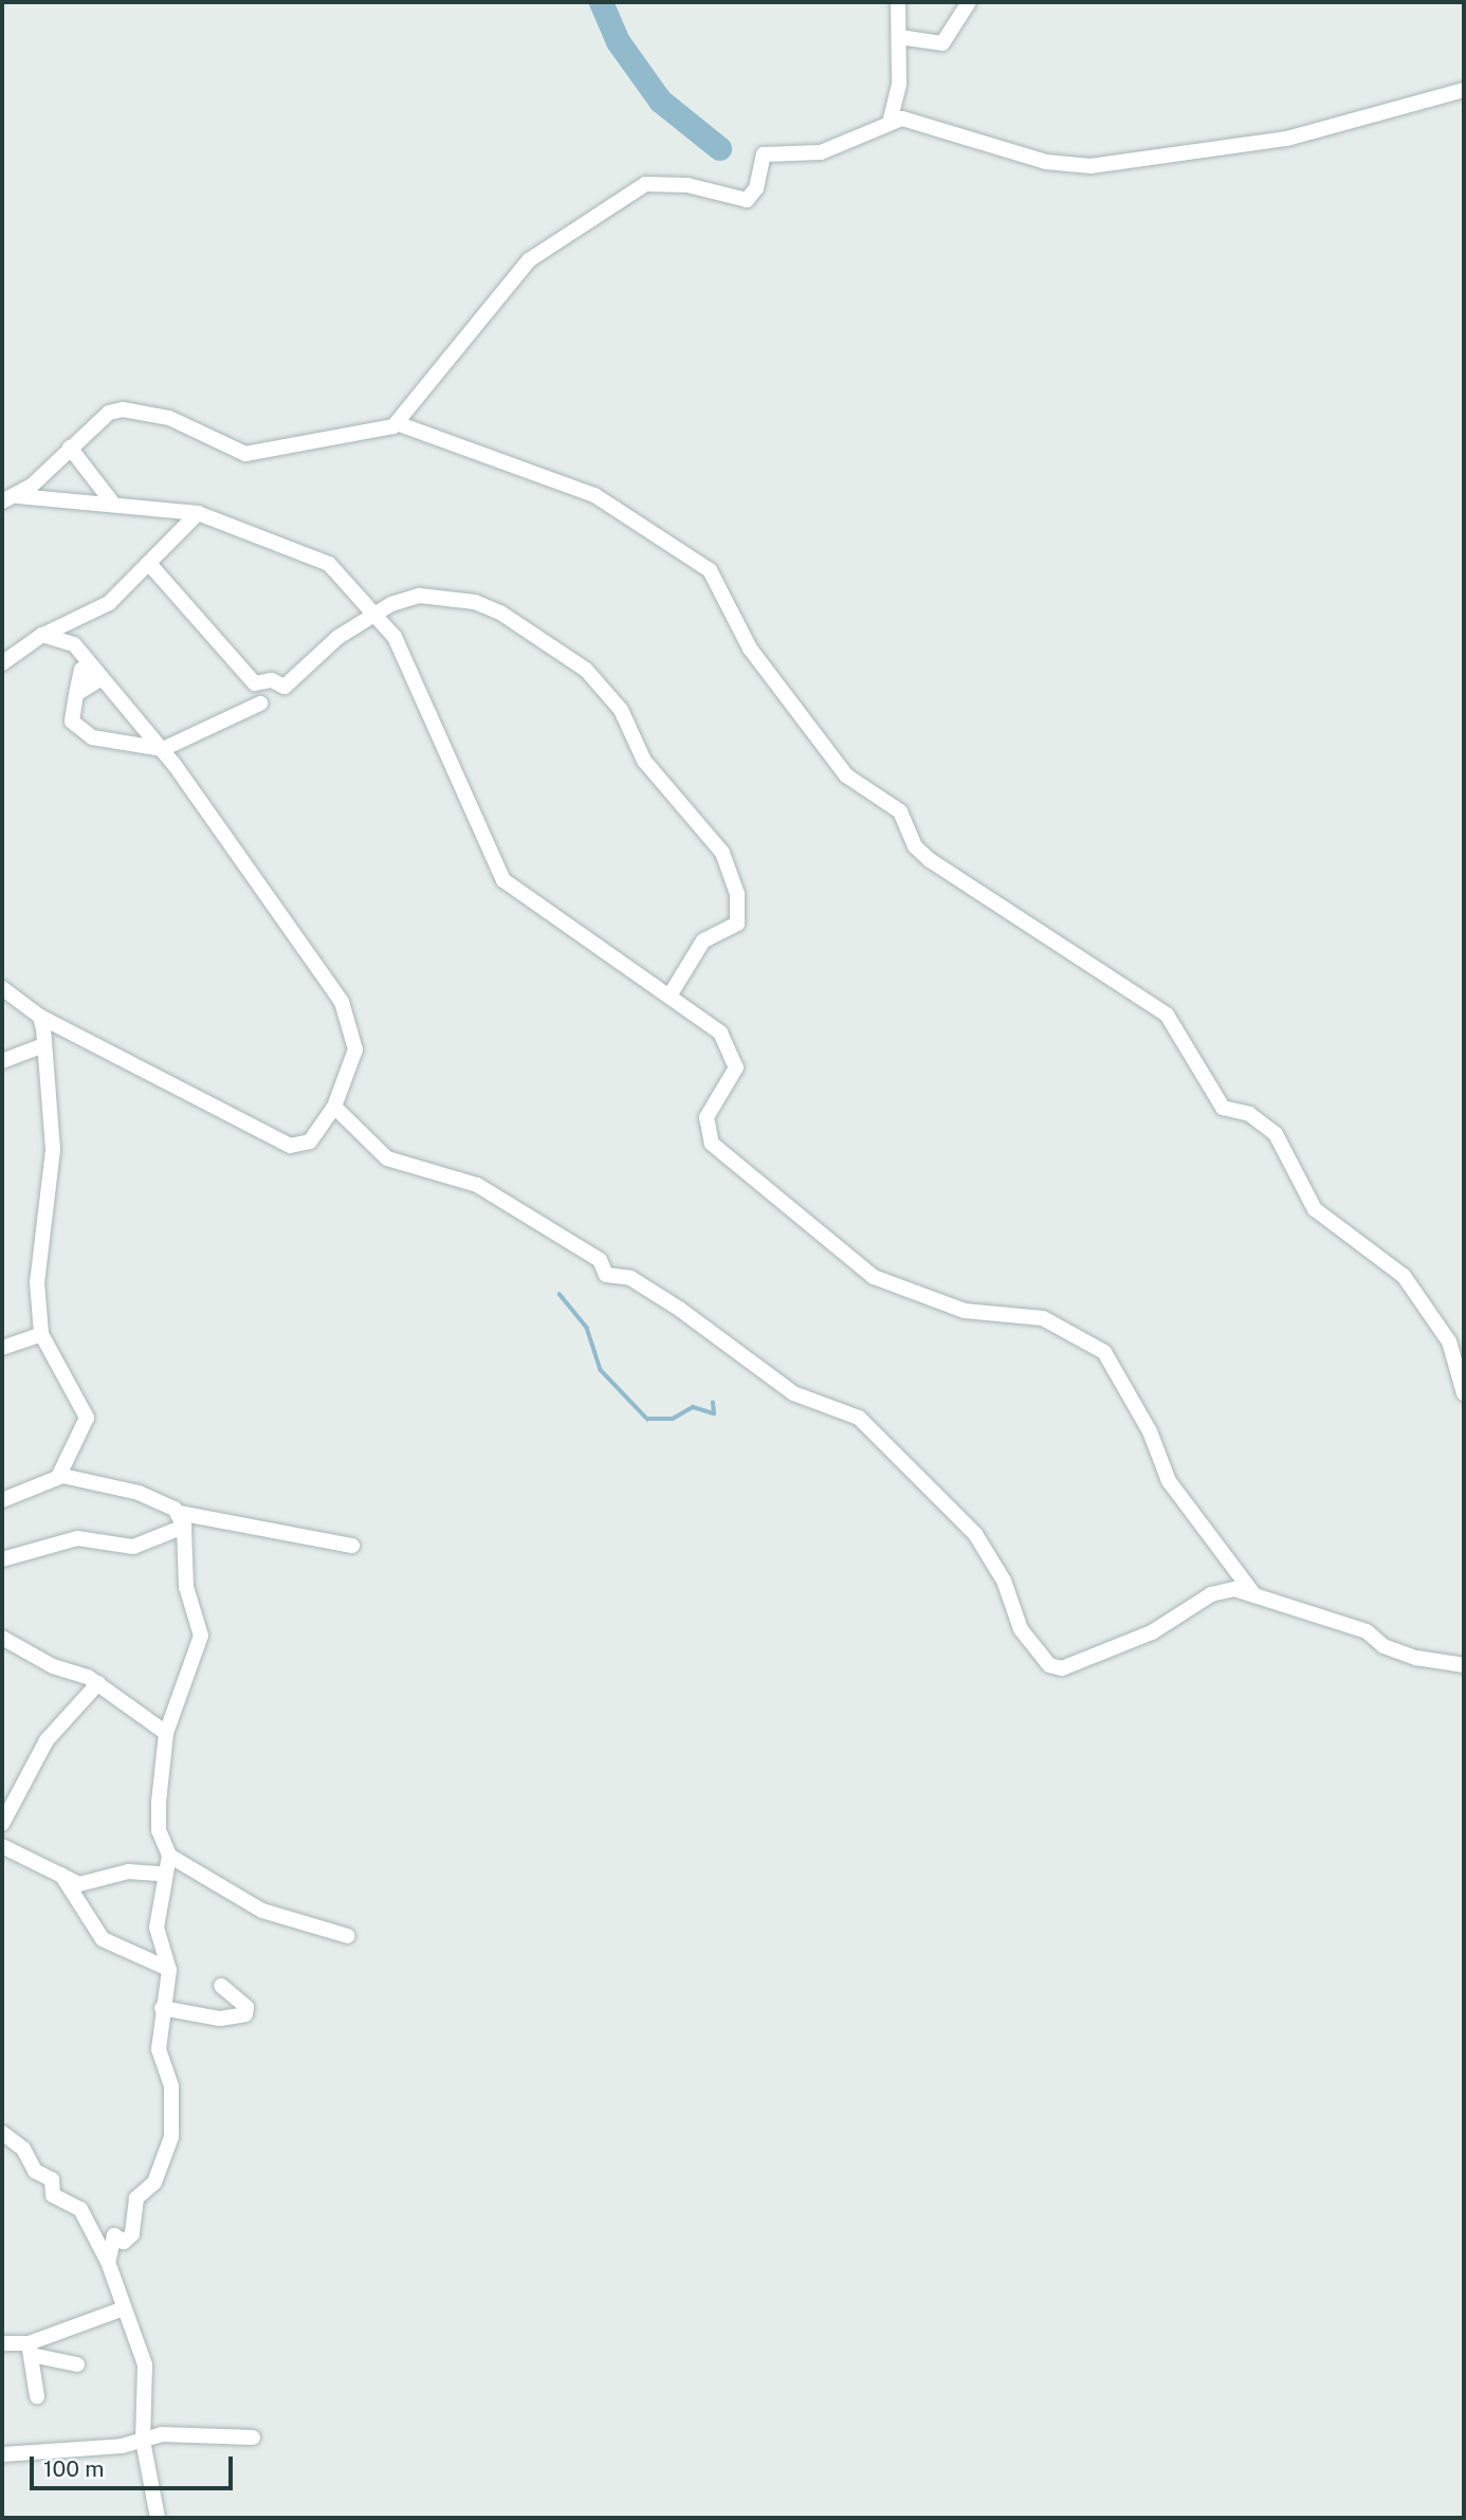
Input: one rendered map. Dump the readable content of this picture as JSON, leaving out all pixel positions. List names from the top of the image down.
{
  "scale_bar": "100 m"
}
